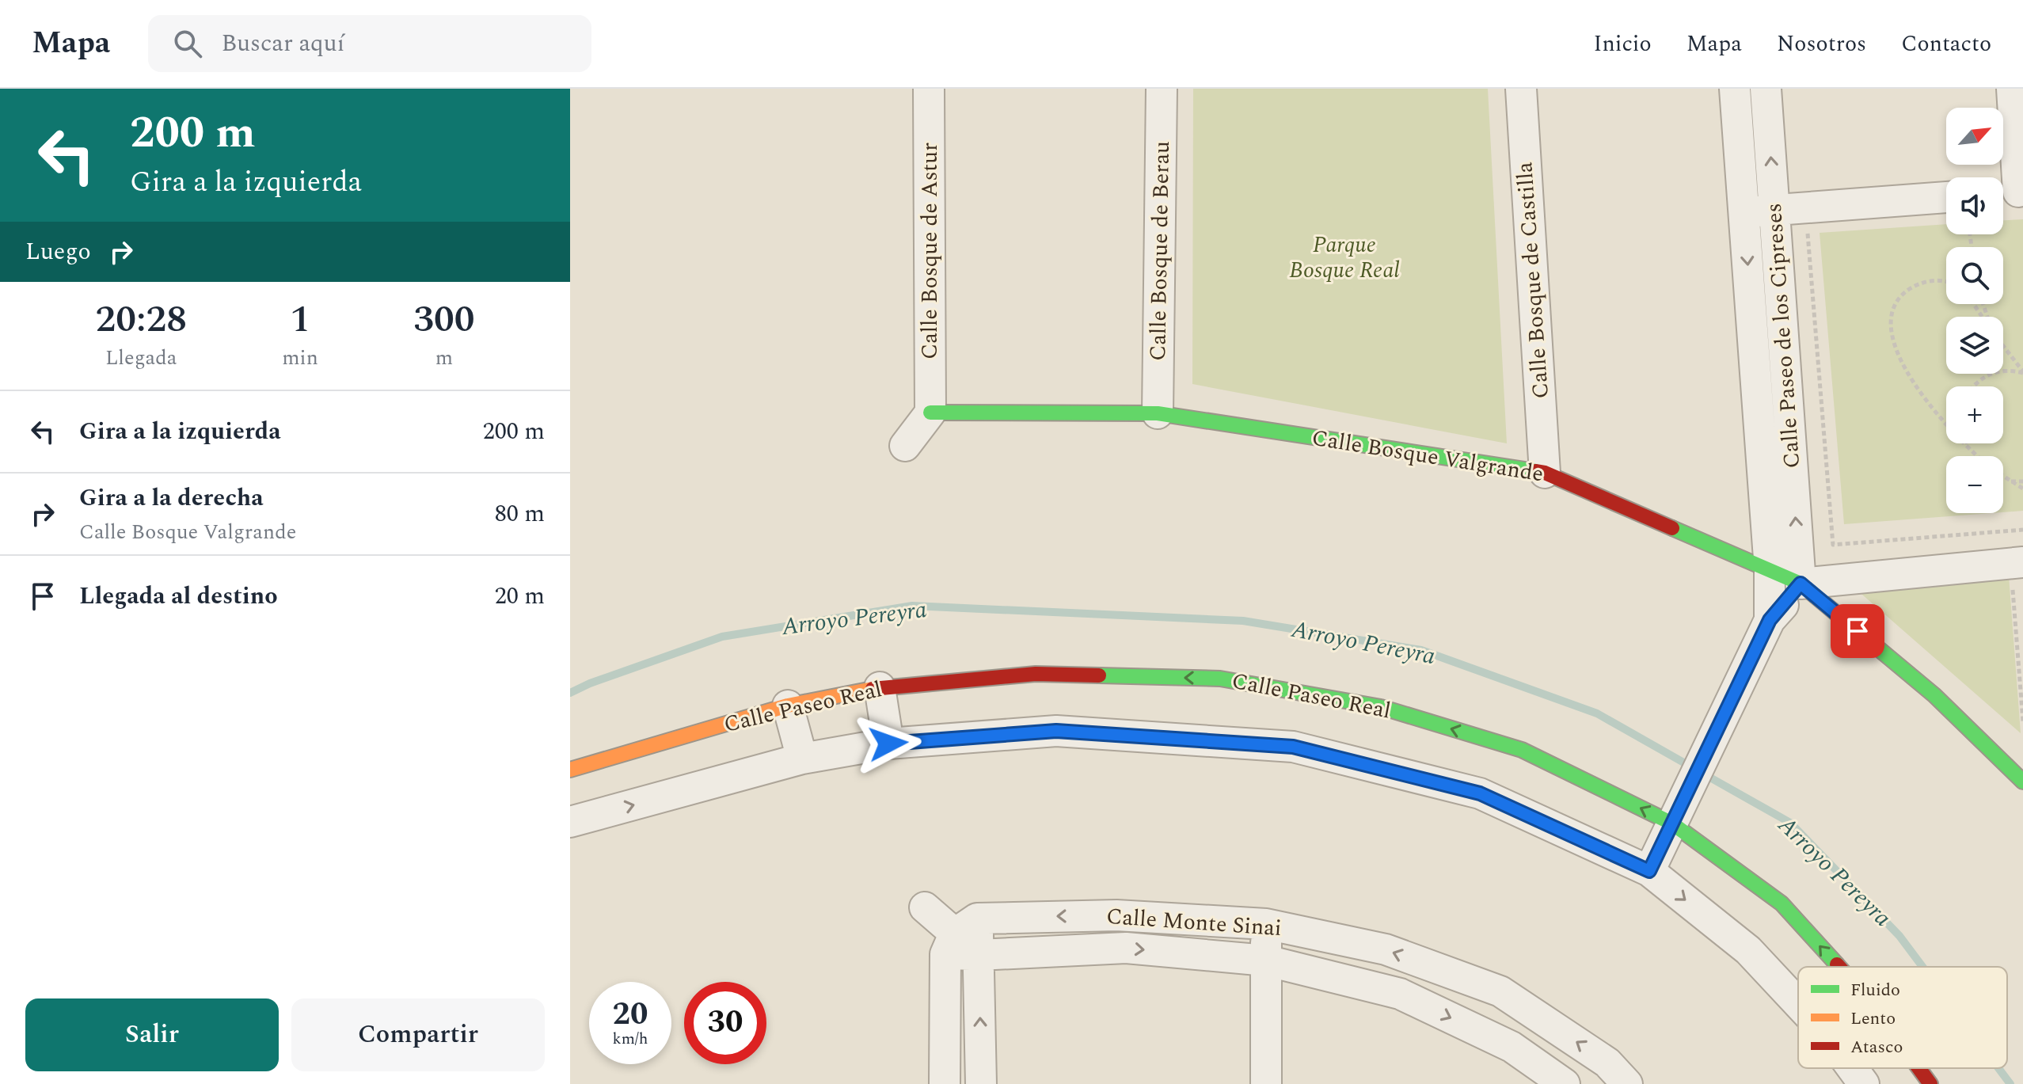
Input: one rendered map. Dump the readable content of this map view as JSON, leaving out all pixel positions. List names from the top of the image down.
{
  "streets": {
    "street": [
      "Calle Bosque de Astur",
      "Calle Bosque de Berau",
      "Calle Bosque de Castilla",
      "Calle Paseo de los Cipreses",
      "Calle Bosque Valgrande",
      "Calle Paseo Real",
      "Calle Monte Sinai"
    ]
  },
  "crossings": [
    ["Calle Bosque de Astur", "Calle Bosque Valgrande"],
    ["Calle Bosque de Berau", "Calle Bosque Valgrande"],
    ["Calle Bosque de Castilla", "Calle Bosque Valgrande"],
    ["Calle Paseo de los Cipreses", "Calle Bosque Valgrande"]
  ],
  "water": ["Arroyo Pereyra"],
  "parks": ["Parque Bosque Real"],
  "legend": ["Fluido", "Lento", "Atasco"],
  "north": "top right",
  "page": {
    "header": "Mapa",
    "search": "Buscar aquí",
    "nav": [
      "Inicio",
      "Mapa",
      "Nosotros",
      "Contacto"
    ],
    "turn": ["200 m", "Gira a la izquierda"],
    "map_buttons": ["+", "−"],
    "then": "Luego",
    "eta": [
      "20:28",
      "Llegada",
      "1",
      "min",
      "300",
      "m"
    ],
    "list": [
      {
        "name": "Gira a la izquierda",
        "value": "200 m"
      },
      {
        "name": "Gira a la derecha",
        "note": "Calle Bosque Valgrande",
        "value": "80 m"
      },
      {
        "name": "Llegada al destino",
        "value": "20 m"
      }
    ],
    "speed": "20 km/h",
    "limit": "30",
    "buttons": ["Salir", "Compartir"]
  }
}
